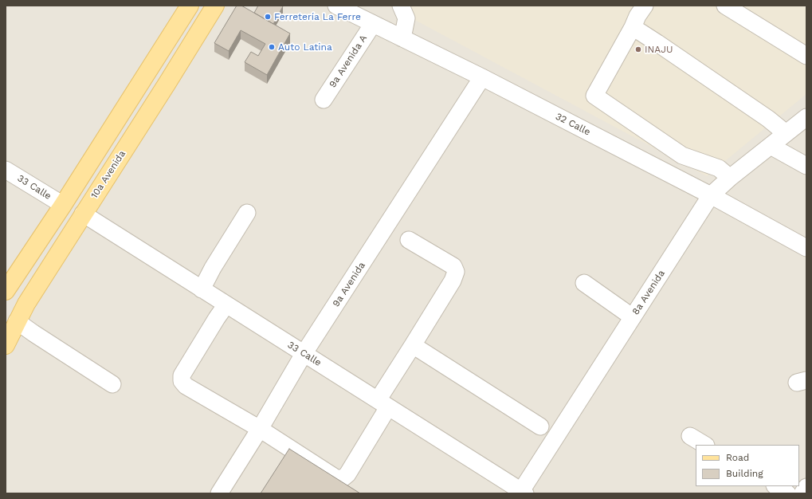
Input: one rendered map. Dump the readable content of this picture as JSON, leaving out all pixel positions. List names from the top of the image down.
{
  "streets": {
    "main road": ["10a Avenida"],
    "street": [
      "9a Avenida A",
      "32 Calle",
      "33 Calle",
      "9a Avenida",
      "8a Avenida"
    ]
  },
  "crossings": [
    ["9a Avenida A", "32 Calle"],
    ["32 Calle", "9a Avenida"],
    ["32 Calle", "8a Avenida"],
    ["10a Avenida", "33 Calle"],
    ["33 Calle", "9a Avenida"],
    ["33 Calle", "8a Avenida"]
  ],
  "places": ["Ferretería La Ferre", "Auto Latina", "INAJU"],
  "legend": ["Road", "Building"]
}
